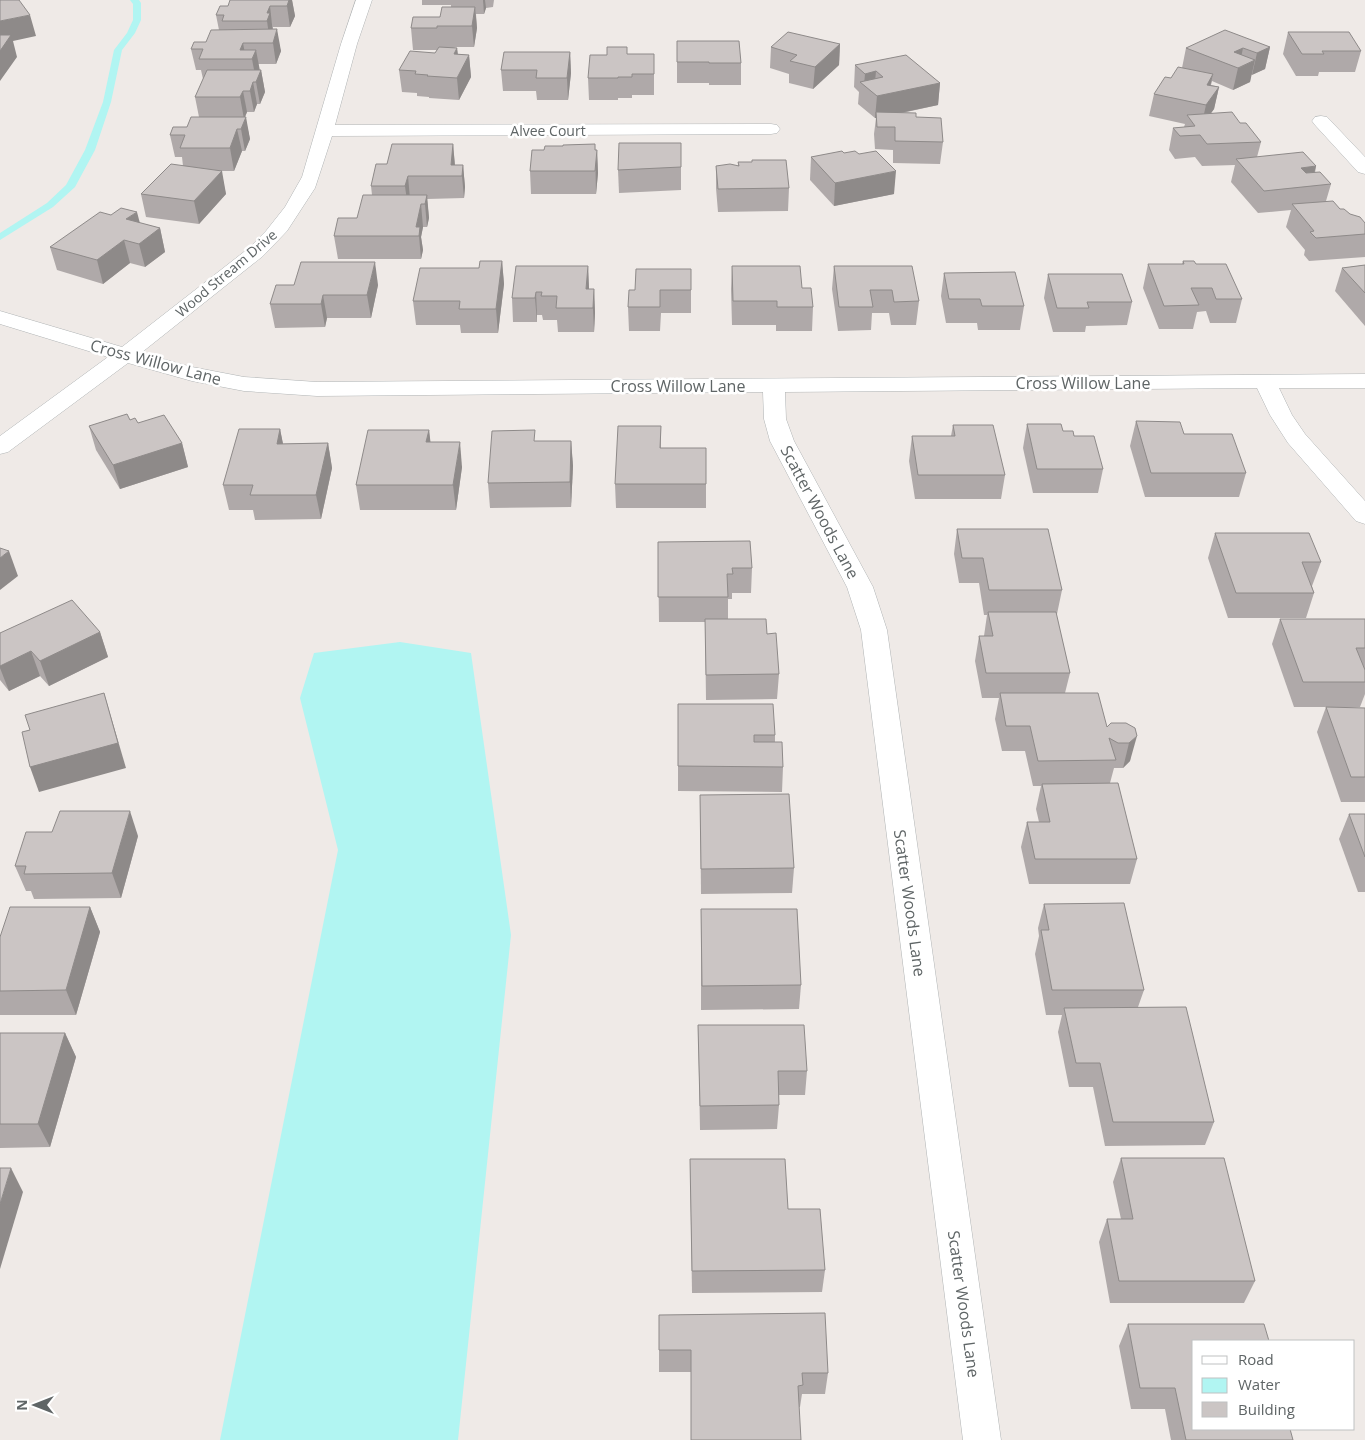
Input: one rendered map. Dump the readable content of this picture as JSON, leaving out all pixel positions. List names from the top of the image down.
{
  "streets": {
    "street": [
      "Alvee Court",
      "Wood Stream Drive",
      "Cross Willow Lane",
      "Scatter Woods Lane"
    ]
  },
  "crossings": [
    ["Alvee Court", "Wood Stream Drive"],
    ["Wood Stream Drive", "Cross Willow Lane"],
    ["Cross Willow Lane", "Scatter Woods Lane"]
  ],
  "legend": ["Road", "Water", "Building"],
  "north": "left"
}
